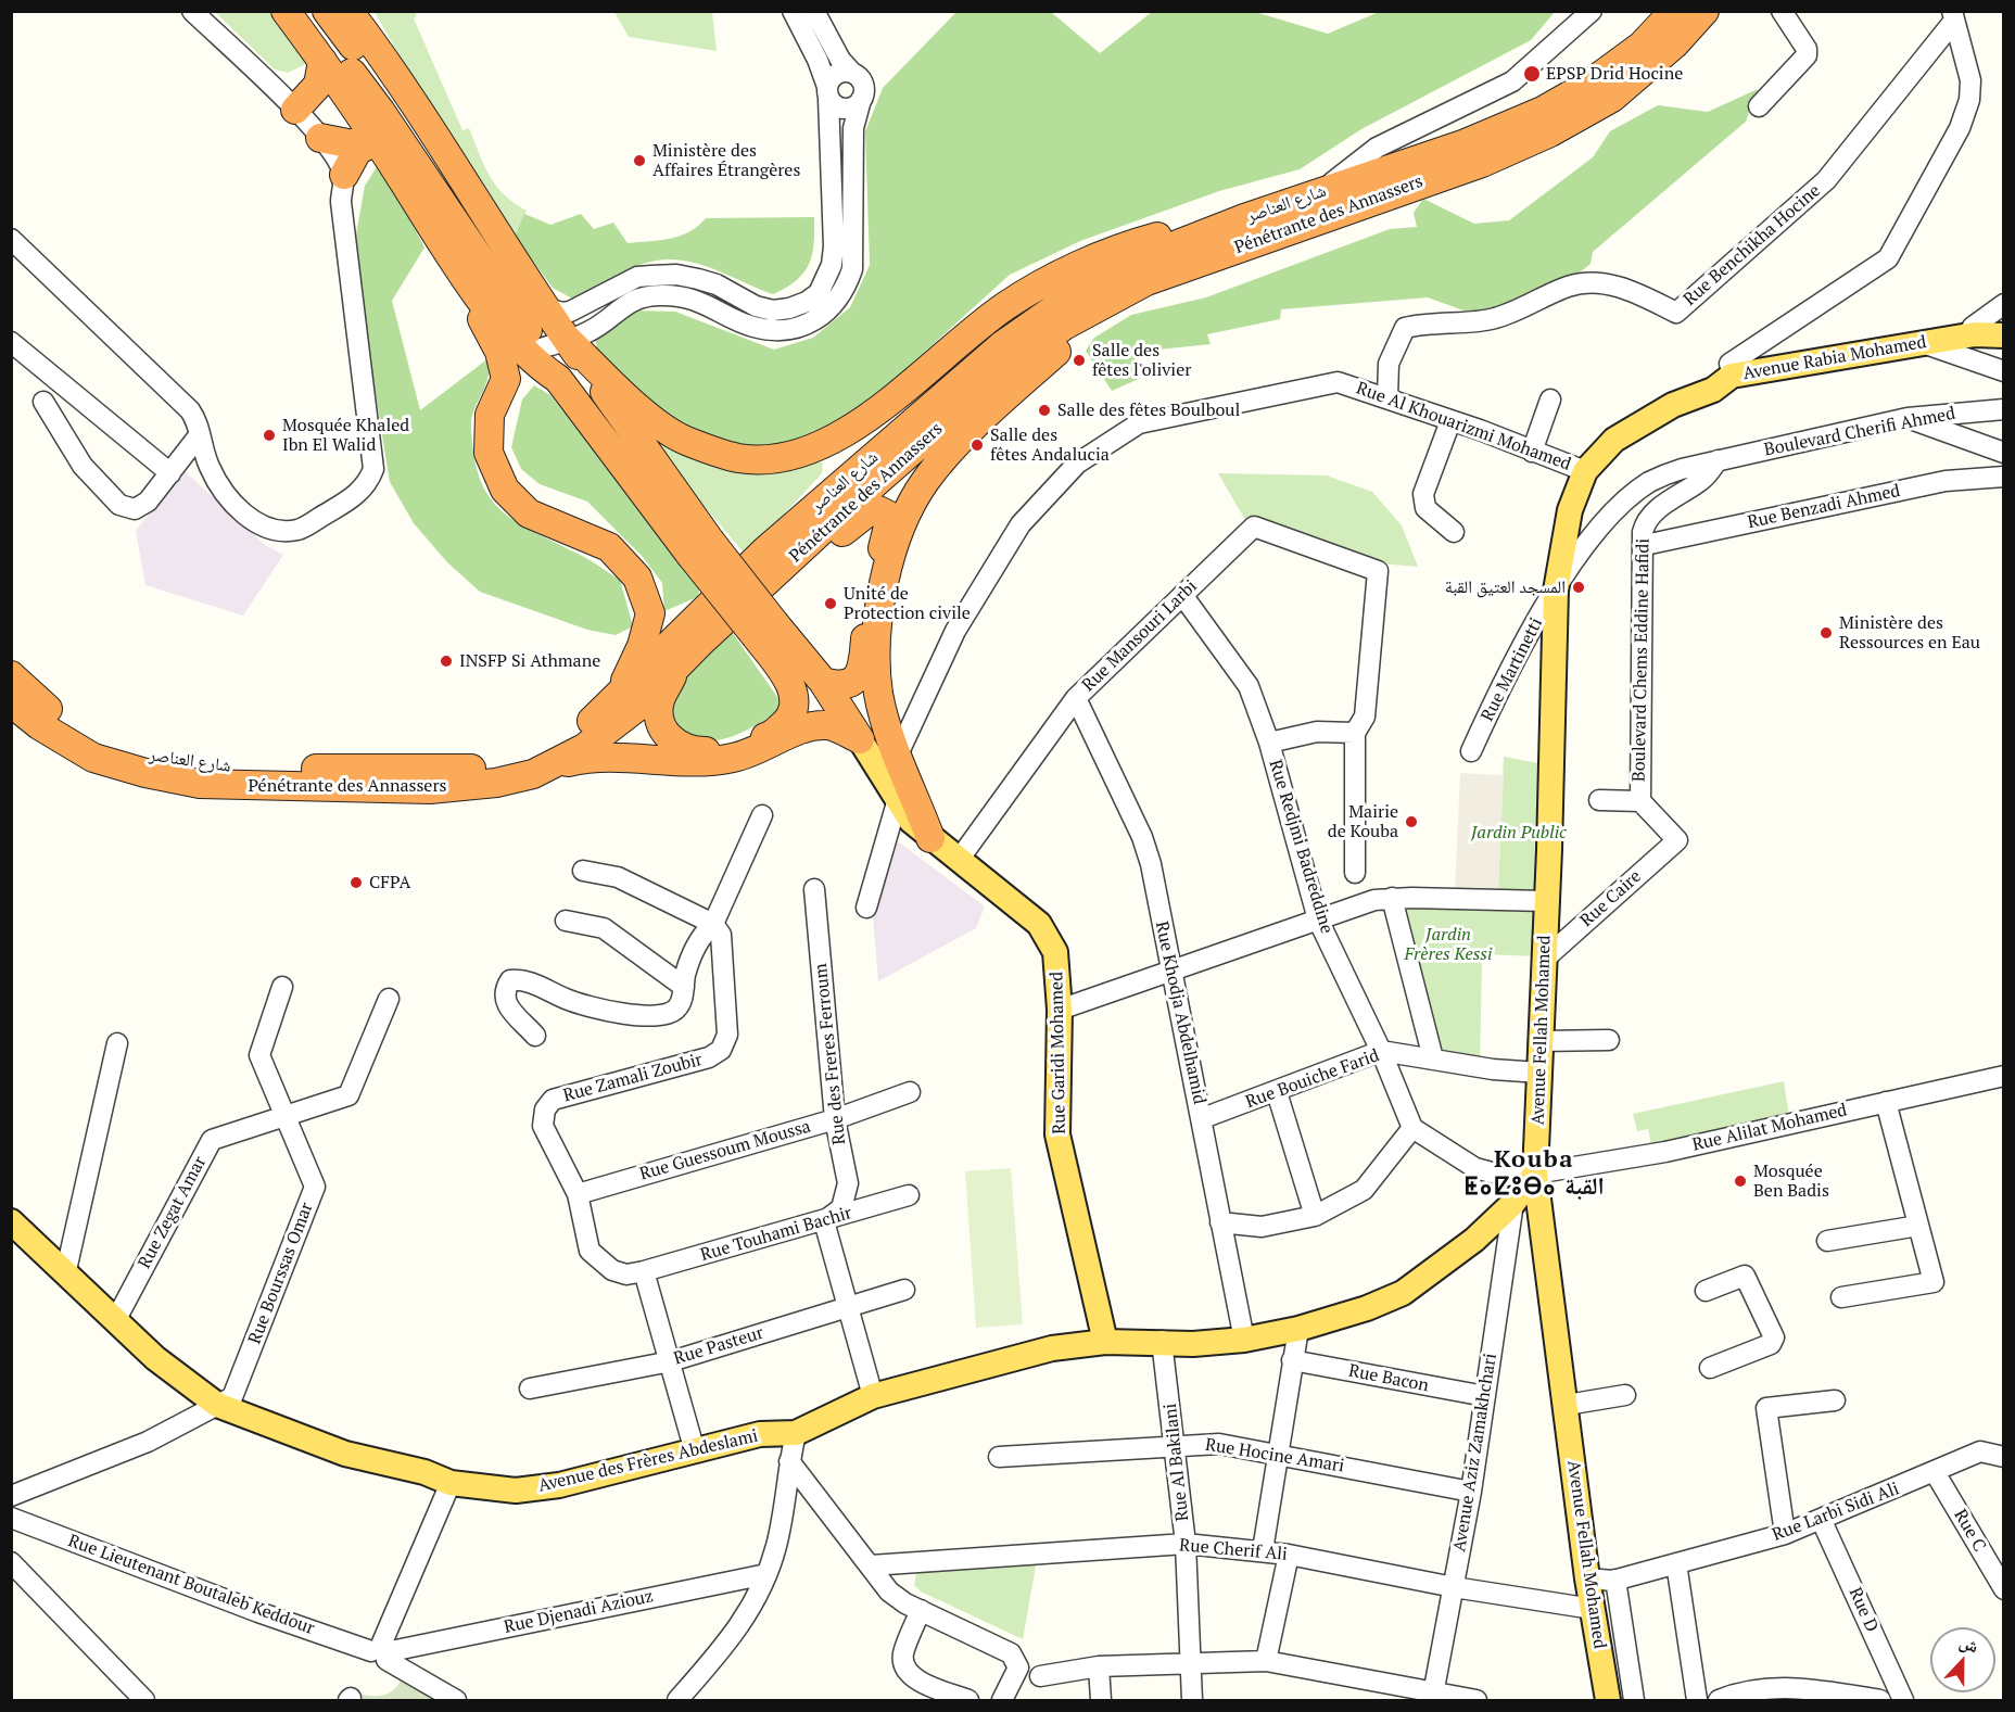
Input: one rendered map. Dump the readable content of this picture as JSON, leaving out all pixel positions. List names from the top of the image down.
{
  "streets": {
    "highway": ["شارع العناصر", "Pénétrante des Annassers"],
    "main road": [
      "Avenue Rabia Mohamed",
      "Avenue Fellah Mohamed",
      "Rue Garidi Mohamed",
      "Avenue des Frères Abdeslami"
    ],
    "street": [
      "Rue Benchikha Hocine",
      "Rue Al Khouarizmi Mohamed",
      "Boulevard Cherifi Ahmed",
      "Rue Benzadi Ahmed",
      "Rue Mansouri Larbi",
      "Boulevard Chems Eddine Hafidi",
      "Rue Martinetti",
      "Rue Redjmi Badreddine",
      "Rue Caire",
      "Rue Khodja Abdelhamid",
      "Rue des Freres Ferroum",
      "Rue Zamali Zoubir",
      "Rue Bouiche Farid",
      "Rue Alilat Mohamed",
      "Rue Guessoum Moussa",
      "Rue Zegat Amar",
      "Rue Touhami Bachir",
      "Rue Bourssas Omar",
      "Rue Pasteur",
      "Rue Bacon",
      "Avenue Aziz Zamakhchari",
      "Rue Hocine Amari",
      "Rue Al Bakilani",
      "Rue Larbi Sidi Ali",
      "Rue C",
      "Rue Cherif Ali",
      "Rue Lieutenant Boutaleb Keddour",
      "Rue D",
      "Rue Djenadi Aziouz"
    ]
  },
  "crossings": [
    ["Rue Benchikha Hocine", "Rue Al Khouarizmi Mohamed"],
    ["Avenue Rabia Mohamed", "Rue Al Khouarizmi Mohamed"],
    ["Avenue Rabia Mohamed", "Boulevard Cherifi Ahmed"],
    ["Avenue Rabia Mohamed", "Rue Martinetti"],
    ["Avenue Rabia Mohamed", "Avenue Fellah Mohamed"],
    ["Boulevard Cherifi Ahmed", "Boulevard Chems Eddine Hafidi"],
    ["Boulevard Cherifi Ahmed", "Rue Martinetti"],
    ["Boulevard Cherifi Ahmed", "Avenue Fellah Mohamed"],
    ["Rue Benzadi Ahmed", "Boulevard Chems Eddine Hafidi"],
    ["Rue Mansouri Larbi", "Rue Redjmi Badreddine"],
    ["Rue Mansouri Larbi", "Rue Khodja Abdelhamid"],
    ["Rue Mansouri Larbi", "Rue Garidi Mohamed"],
    ["Boulevard Chems Eddine Hafidi", "Rue Caire"],
    ["Rue Martinetti", "Avenue Fellah Mohamed"],
    ["Rue Redjmi Badreddine", "Rue Bouiche Farid"],
    ["Rue Caire", "Avenue Fellah Mohamed"],
    ["Rue Khodja Abdelhamid", "Rue Bouiche Farid"],
    ["Rue Khodja Abdelhamid", "Avenue des Frères Abdeslami"],
    ["Avenue Fellah Mohamed", "Rue Bouiche Farid"],
    ["Avenue Fellah Mohamed", "Rue Alilat Mohamed"],
    ["Avenue Fellah Mohamed", "Avenue des Frères Abdeslami"],
    ["Avenue Fellah Mohamed", "Rue Larbi Sidi Ali"],
    ["Avenue Fellah Mohamed", "Rue Cherif Ali"],
    ["Rue Garidi Mohamed", "Avenue des Frères Abdeslami"],
    ["Rue des Freres Ferroum", "Rue Guessoum Moussa"],
    ["Rue des Freres Ferroum", "Rue Touhami Bachir"],
    ["Rue Zamali Zoubir", "Rue Guessoum Moussa"],
    ["Rue Zamali Zoubir", "Rue Touhami Bachir"],
    ["Rue Alilat Mohamed", "Avenue des Frères Abdeslami"],
    ["Rue Zegat Amar", "Rue Bourssas Omar"],
    ["Rue Zegat Amar", "Avenue des Frères Abdeslami"],
    ["Rue Bourssas Omar", "Avenue des Frères Abdeslami"],
    ["Rue Bacon", "Avenue Aziz Zamakhchari"],
    ["Avenue Aziz Zamakhchari", "Rue Hocine Amari"],
    ["Avenue Aziz Zamakhchari", "Avenue des Frères Abdeslami"],
    ["Avenue Aziz Zamakhchari", "Rue Cherif Ali"],
    ["Rue Hocine Amari", "Rue Al Bakilani"],
    ["Avenue des Frères Abdeslami", "Rue Al Bakilani"],
    ["Rue Al Bakilani", "Rue Cherif Ali"],
    ["Rue Larbi Sidi Ali", "Rue C"],
    ["Rue Larbi Sidi Ali", "Rue D"],
    ["Rue Lieutenant Boutaleb Keddour", "Rue Djenadi Aziouz"]
  ],
  "districts": ["Kouba ⵟⴰⵇⵓⴱⴰ القبة"],
  "parks": ["Jardin Public", "Jardin Frères Kessi"],
  "places": [
    "EPSP Drid Hocine",
    "Ministère des Affaires Étrangères",
    "Salle des fêtes l'olivier",
    "Salle des fêtes Boulboul",
    "Mosquée Khaled Ibn El Walid",
    "Salle des fêtes Andalucia",
    "المسجد العتيق القبة",
    "Unité de Protection civile",
    "Ministère des Ressources en Eau",
    "INSFP Si Athmane",
    "Mairie de Kouba",
    "CFPA",
    "Mosquée Ben Badis"
  ],
  "north": "top"
}
